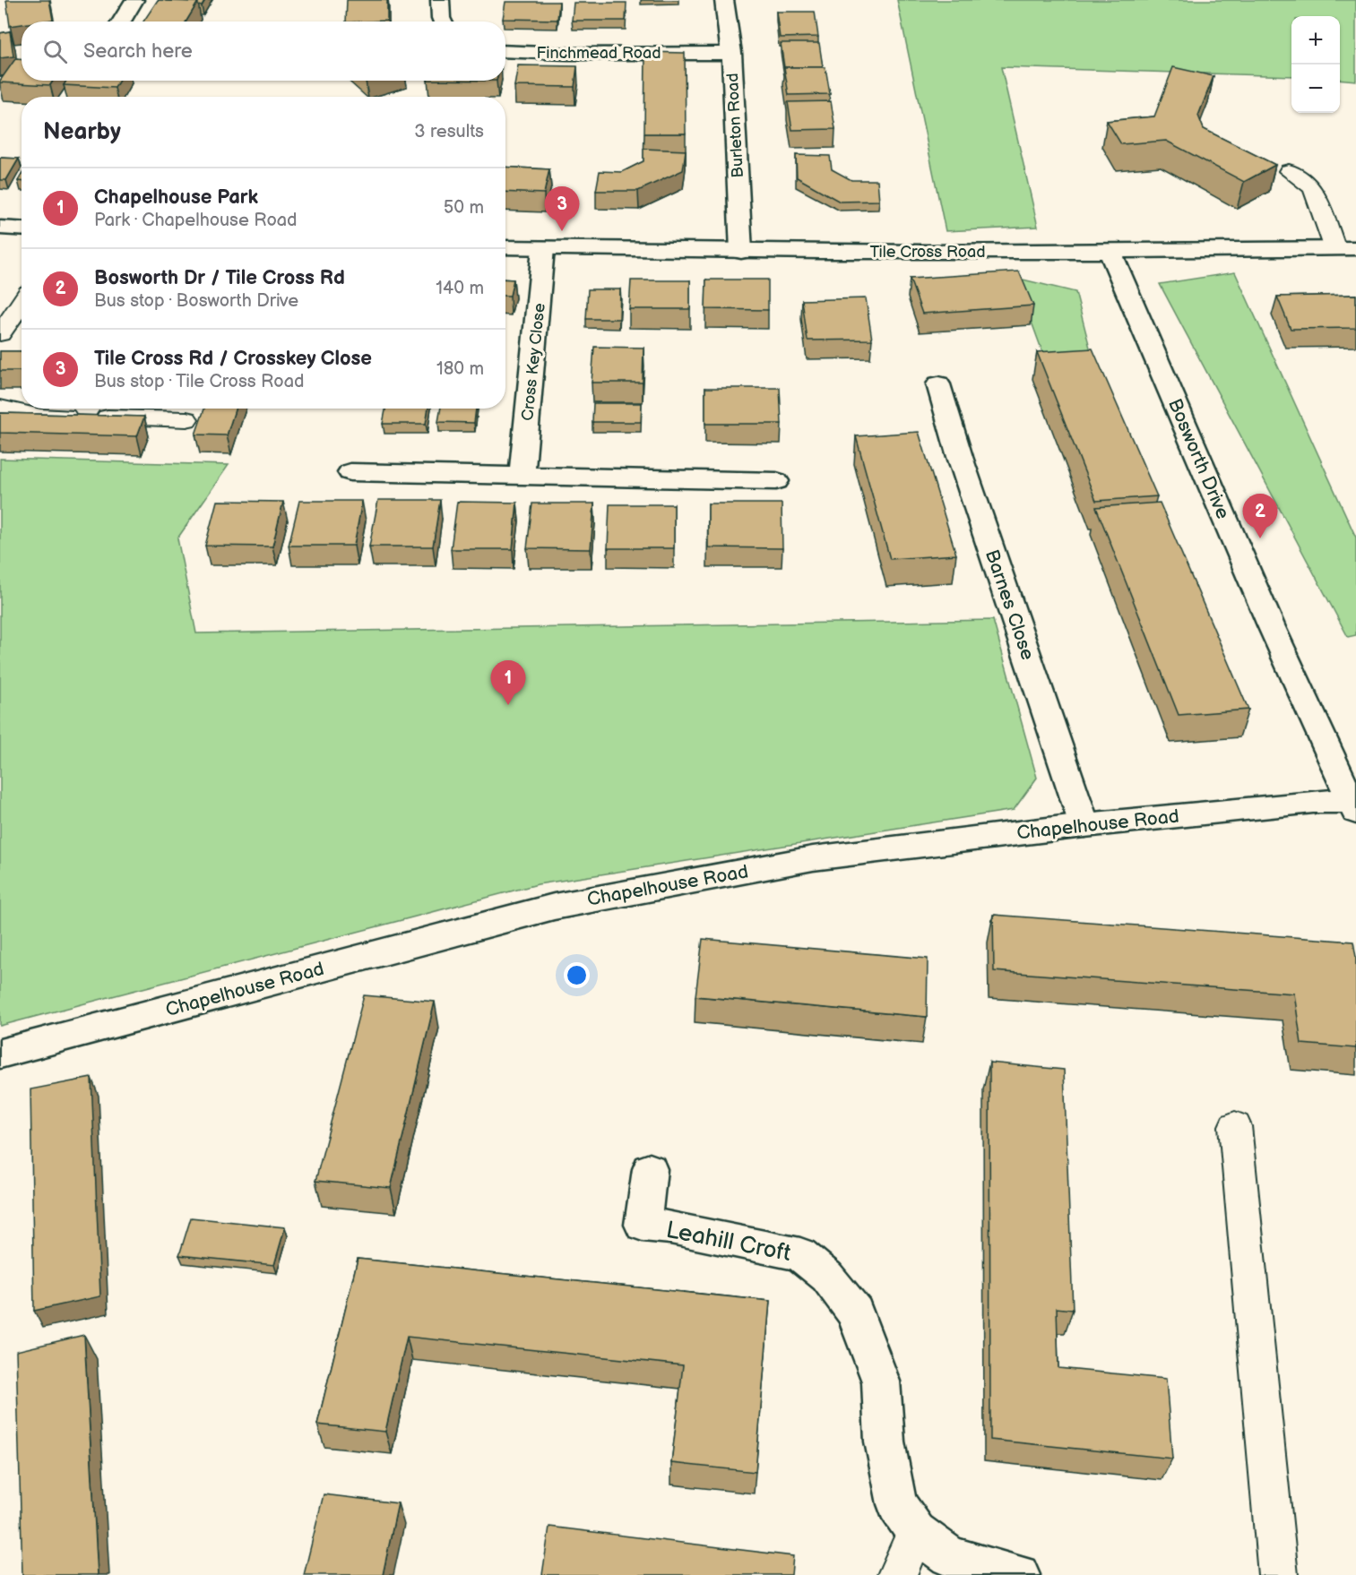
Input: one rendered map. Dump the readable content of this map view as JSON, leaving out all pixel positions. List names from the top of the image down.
{
  "streets": {
    "street": [
      "Finchmead Road",
      "Burleton Road",
      "Tile Cross Road",
      "Cross Key Close",
      "Bosworth Drive",
      "Barnes Close",
      "Chapelhouse Road",
      "Leahill Croft"
    ]
  },
  "crossings": [
    ["Finchmead Road", "Burleton Road"],
    ["Burleton Road", "Tile Cross Road"],
    ["Tile Cross Road", "Cross Key Close"],
    ["Tile Cross Road", "Bosworth Drive"],
    ["Bosworth Drive", "Chapelhouse Road"],
    ["Barnes Close", "Chapelhouse Road"]
  ],
  "page": {
    "map_buttons": ["+", "−"],
    "search": "Search here",
    "heading": ["Nearby", "3 results"],
    "list": [
      {
        "mark": "1",
        "name": "Chapelhouse Park",
        "note": "Park · Chapelhouse Road",
        "value": "50 m"
      },
      {
        "mark": "2",
        "name": "Bosworth Dr / Tile Cross Rd",
        "note": "Bus stop · Bosworth Drive",
        "value": "140 m"
      },
      {
        "mark": "3",
        "name": "Tile Cross Rd / Crosskey Close",
        "note": "Bus stop · Tile Cross Road",
        "value": "180 m"
      }
    ],
    "pins": ["3", "2", "1"]
  }
}
